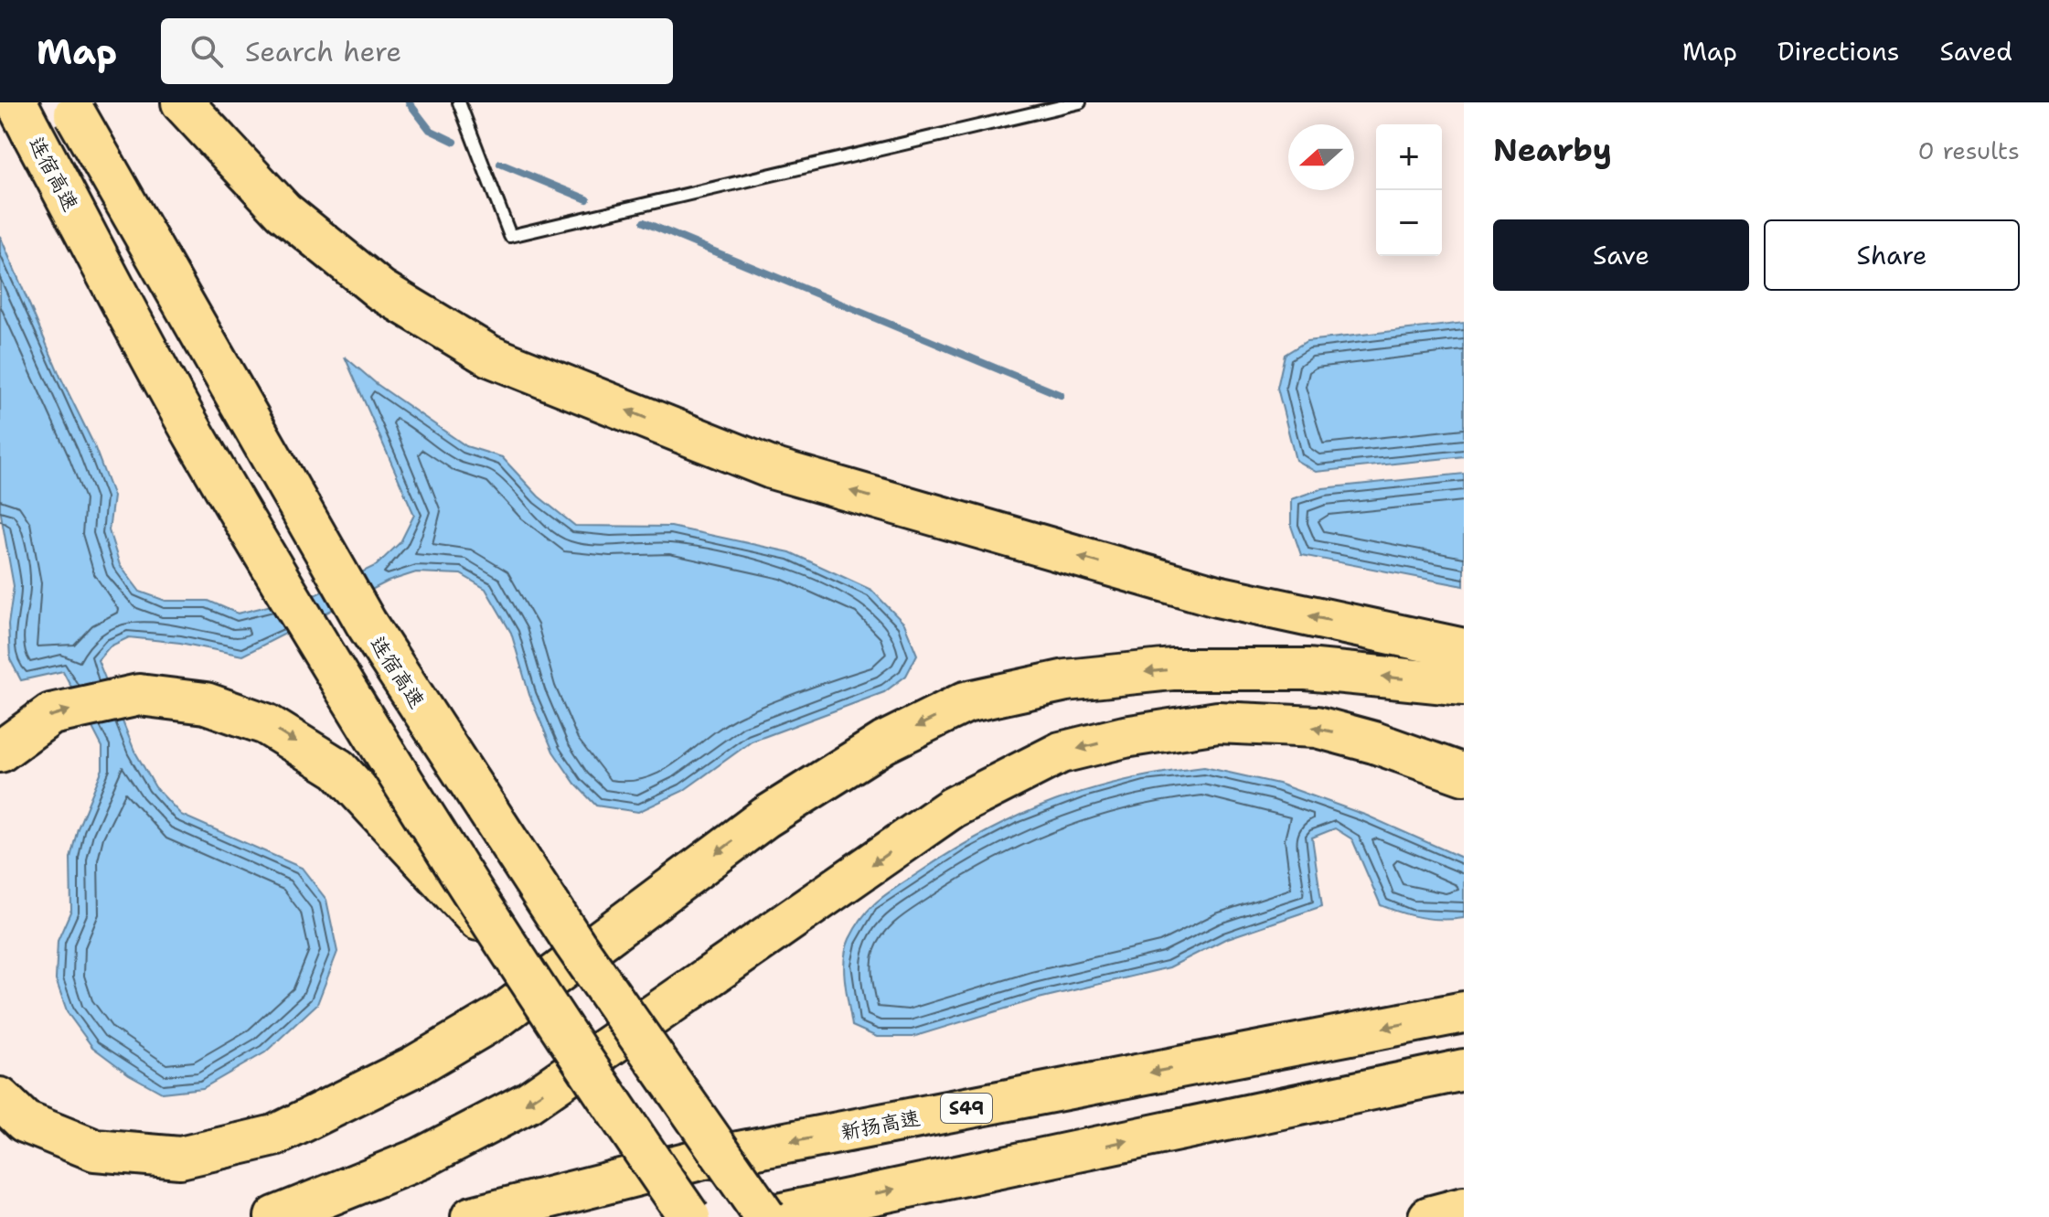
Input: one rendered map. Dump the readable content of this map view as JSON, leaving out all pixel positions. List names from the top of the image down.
{
  "streets": {
    "highway": ["连宿高速", "S49", "新扬高速"]
  },
  "north": "left",
  "page": {
    "header": "Map",
    "search": "Search here",
    "nav": ["Map", "Directions", "Saved"],
    "heading": ["Nearby", "0 results"],
    "map_buttons": ["+", "−"],
    "buttons": ["Save", "Share"]
  }
}
